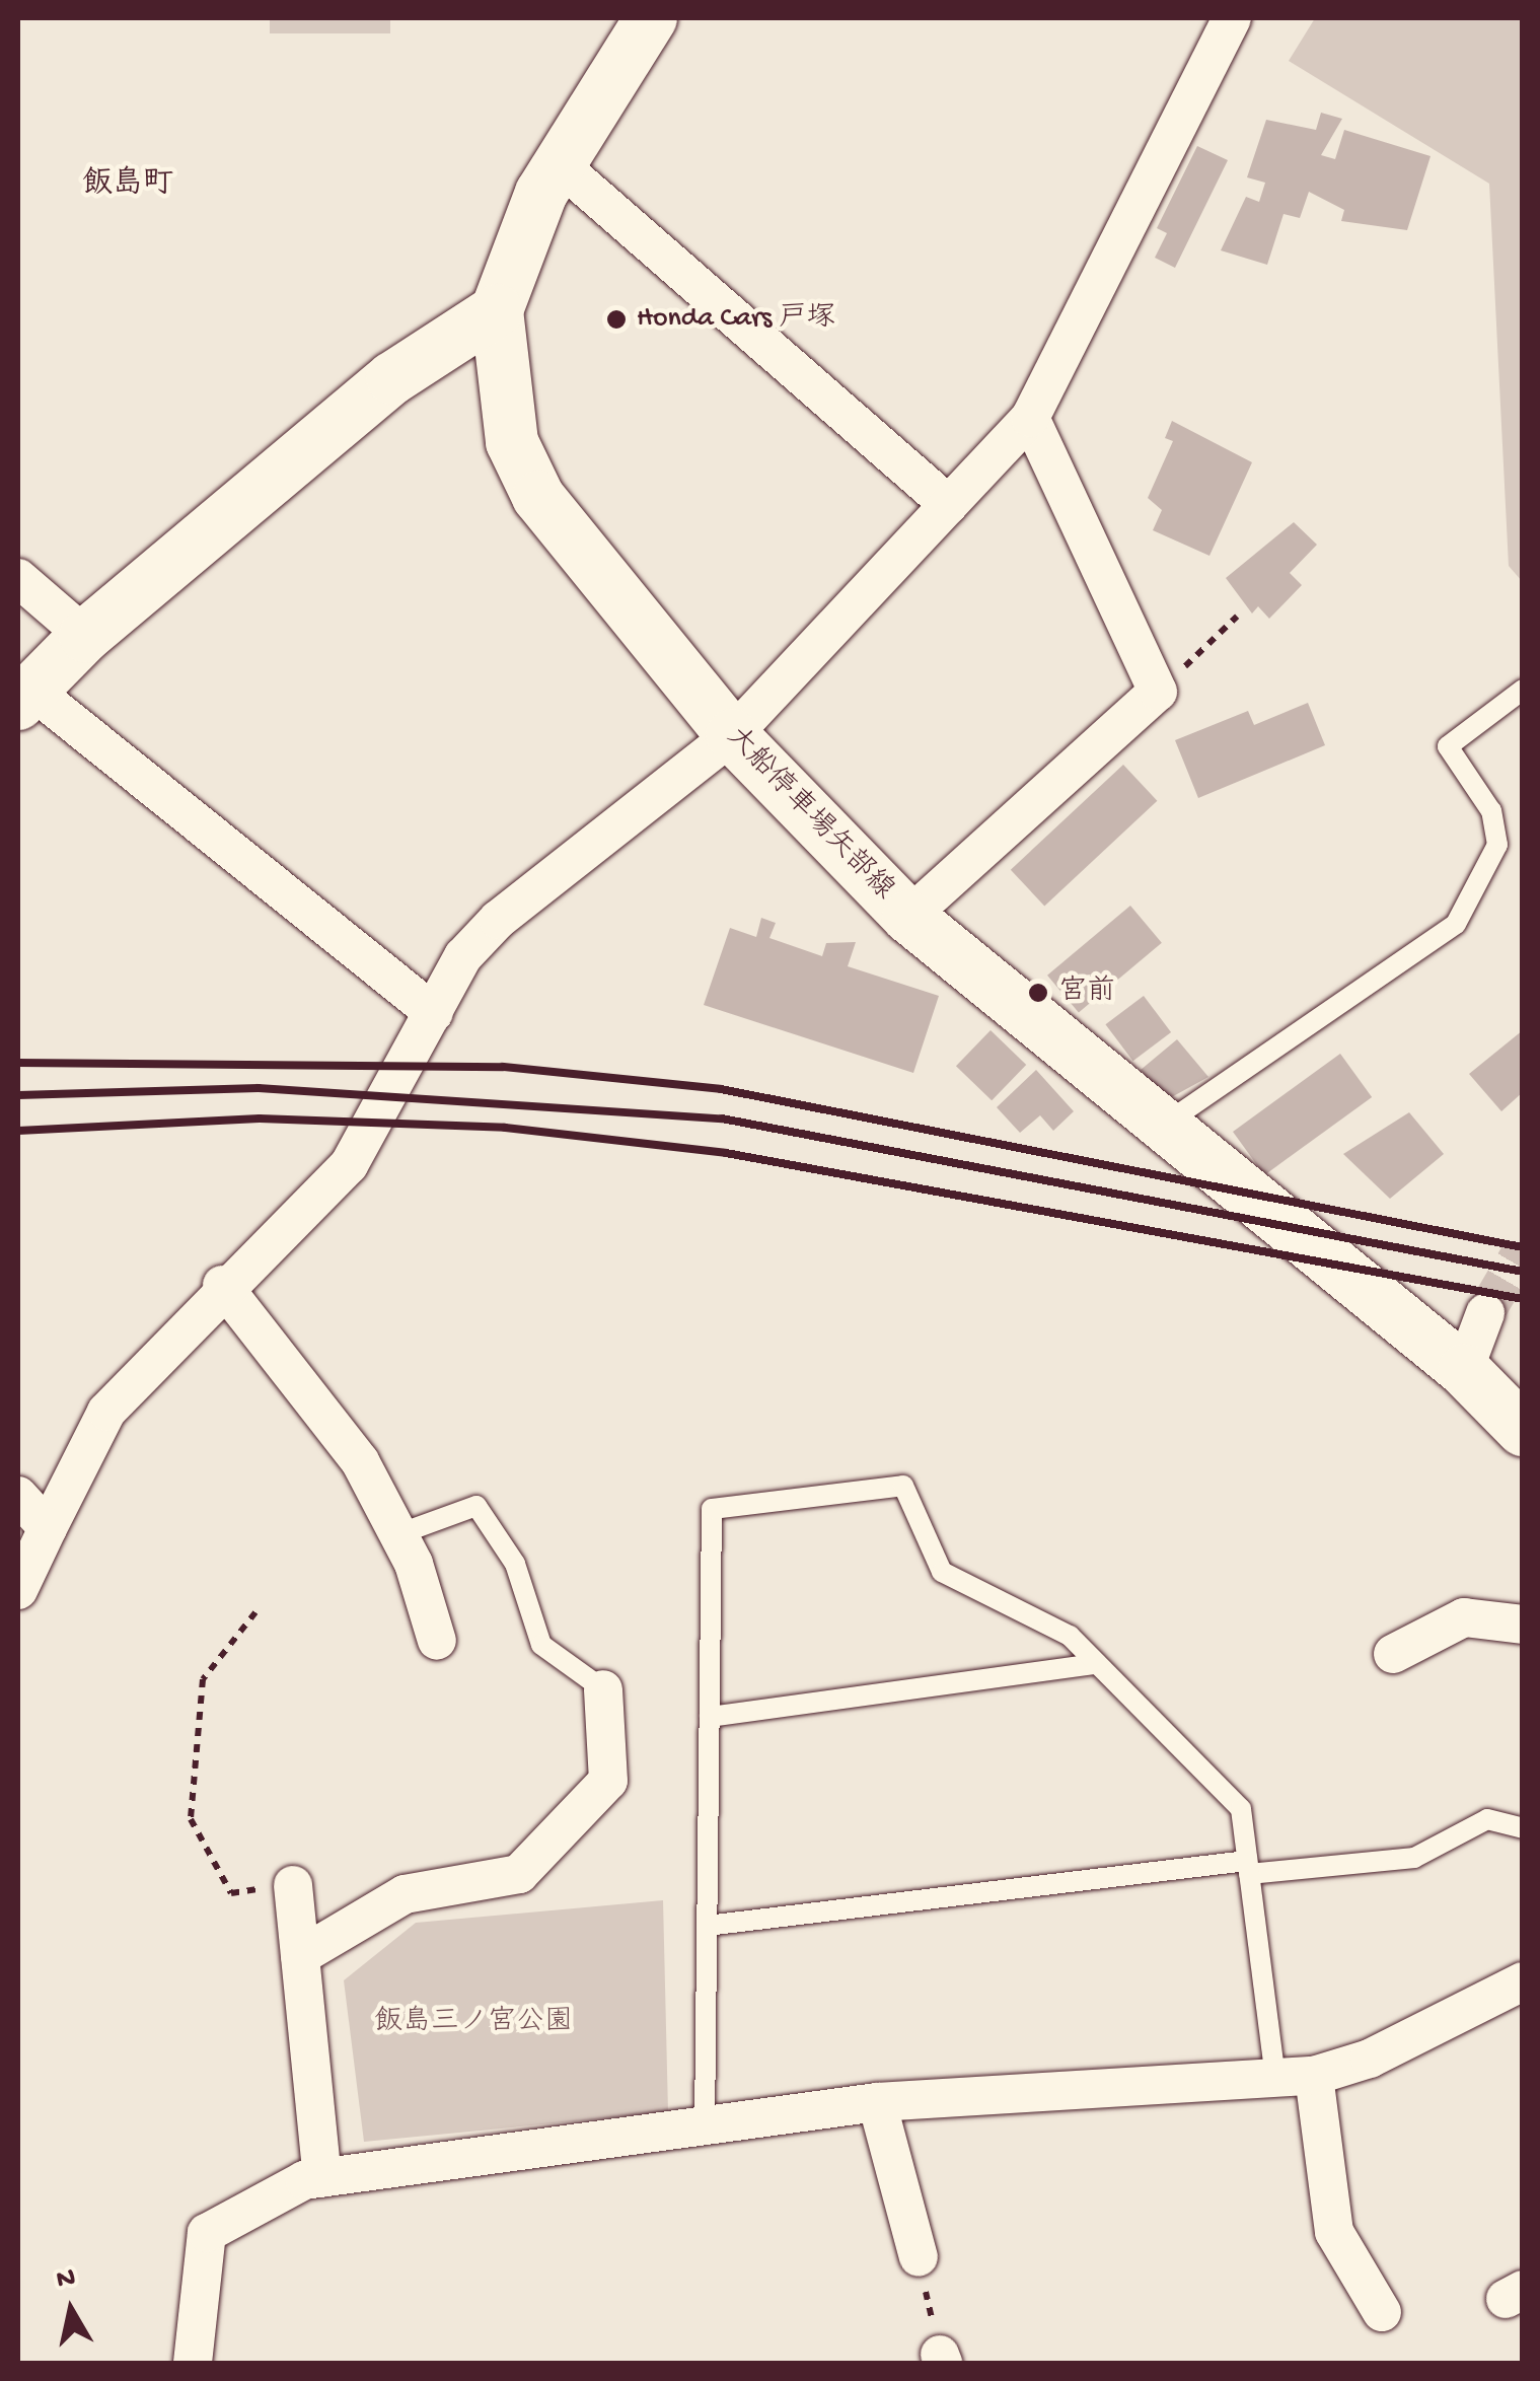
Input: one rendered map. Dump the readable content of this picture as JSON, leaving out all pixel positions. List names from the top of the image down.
{
  "streets": {
    "main road": ["大船停車場矢部線"]
  },
  "districts": ["飯島町"],
  "parks": ["飯島三ノ宮公園"],
  "places": ["Honda Cars 戸塚", "宮前"],
  "north": "top"
}
